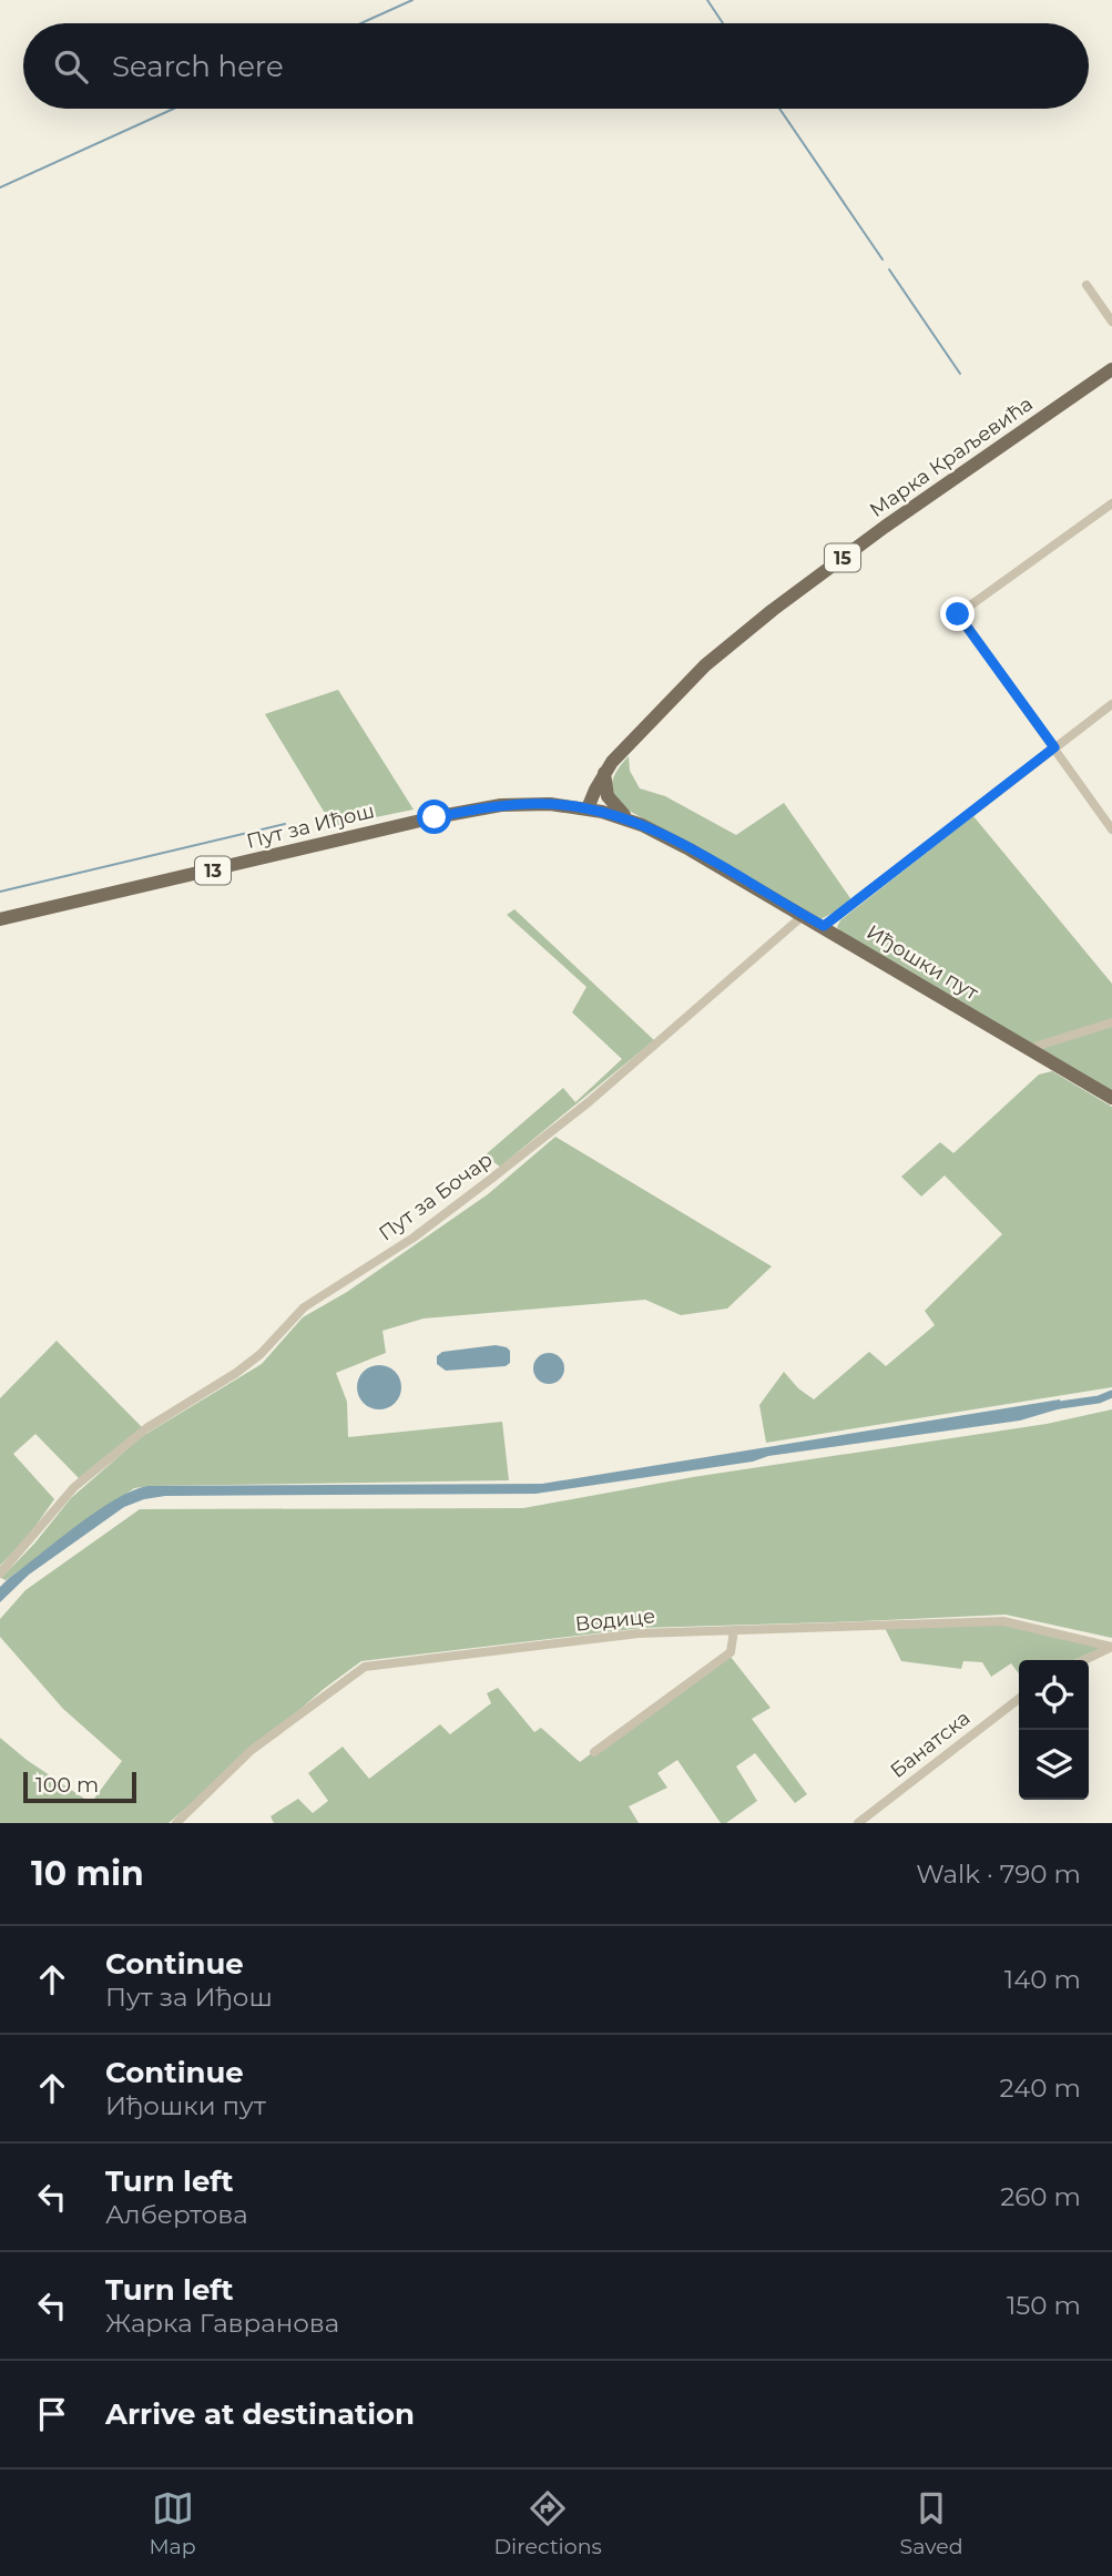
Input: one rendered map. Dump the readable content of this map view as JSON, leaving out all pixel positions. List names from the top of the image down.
{
  "streets": {
    "main road": [
      "Марка Краљевића",
      "15",
      "Пут за Иђош",
      "13",
      "Иђошки пут"
    ],
    "street": ["Пут за Бочар", "Водице", "Банатска"]
  },
  "crossings": [
    ["Марка Краљевића", "Пут за Иђош"],
    ["Марка Краљевића", "Иђошки пут"],
    ["Пут за Иђош", "Иђошки пут"],
    ["13", "Иђошки пут"],
    ["Иђошки пут", "Пут за Бочар"]
  ],
  "scale_bar": "100 m",
  "page": {
    "search": "Search here",
    "scale": "100 m",
    "heading": ["10 min", "Walk · 790 m"],
    "list": [
      ["Continue", "Пут за Иђош", "140 m"],
      ["Continue", "Иђошки пут", "240 m"],
      ["Turn left", "Албертова", "260 m"],
      ["Turn left", "Жарка Гавранова", "150 m"],
      "Arrive at destination"
    ],
    "nav": ["Map", "Directions", "Saved"]
  }
}
